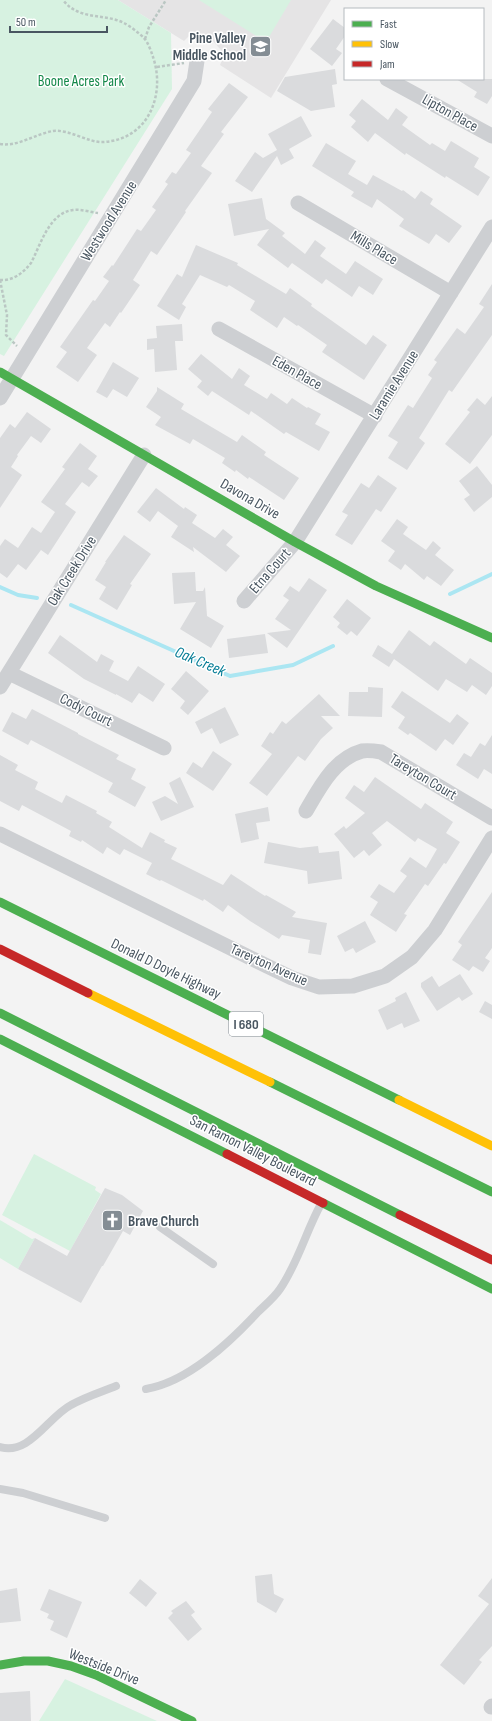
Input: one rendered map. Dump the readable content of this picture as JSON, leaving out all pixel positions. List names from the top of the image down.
{
  "streets": {
    "main road": [
      "Davona Drive",
      "Donald D Doyle Highway",
      "I 680",
      "San Ramon Valley Boulevard",
      "Westside Drive"
    ],
    "street": [
      "Lipton Place",
      "Westwood Avenue",
      "Mills Place",
      "Eden Place",
      "Laramie Avenue",
      "Oak Creek Drive",
      "Etna Court",
      "Cody Court",
      "Tareyton Court",
      "Tareyton Avenue"
    ]
  },
  "crossings": [
    ["Westwood Avenue", "Davona Drive"],
    ["Mills Place", "Laramie Avenue"],
    ["Eden Place", "Laramie Avenue"],
    ["Laramie Avenue", "Davona Drive"],
    ["Laramie Avenue", "Etna Court"],
    ["Davona Drive", "Oak Creek Drive"],
    ["Davona Drive", "Etna Court"],
    ["Oak Creek Drive", "Cody Court"]
  ],
  "water": ["Oak Creek"],
  "parks": ["Boone Acres Park"],
  "places": {
    "school or university": ["Pine Valley Middle School"],
    "church": ["Brave Church"]
  },
  "legend": ["Fast", "Slow", "Jam"],
  "scale_bar": "50 m"
}
